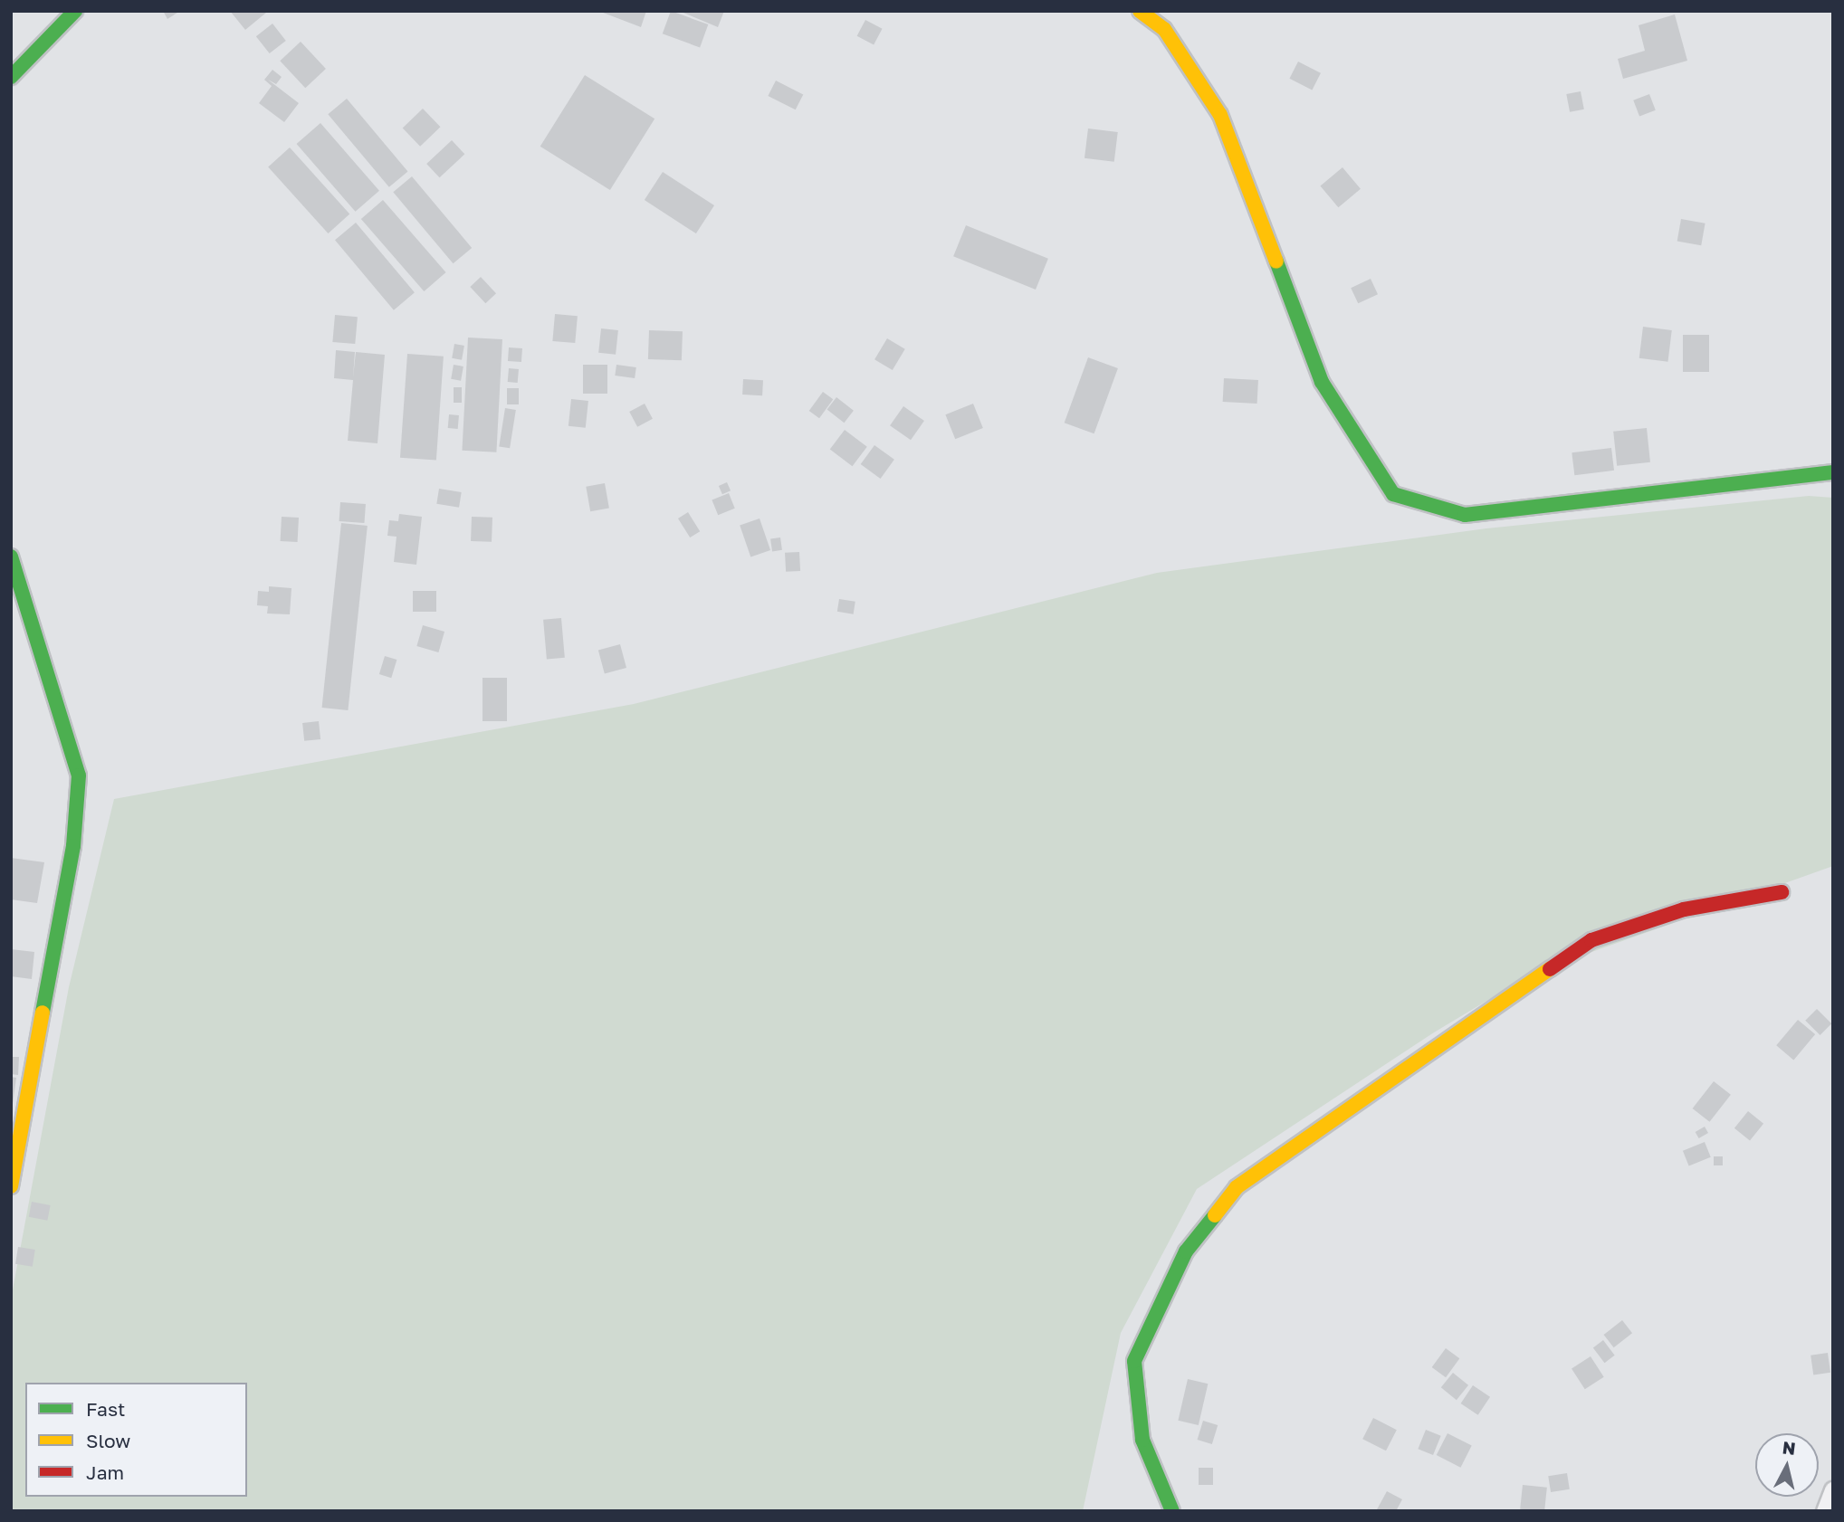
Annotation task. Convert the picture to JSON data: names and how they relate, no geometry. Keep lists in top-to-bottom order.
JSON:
{
  "legend": ["Fast", "Slow", "Jam"],
  "north": "top"
}
